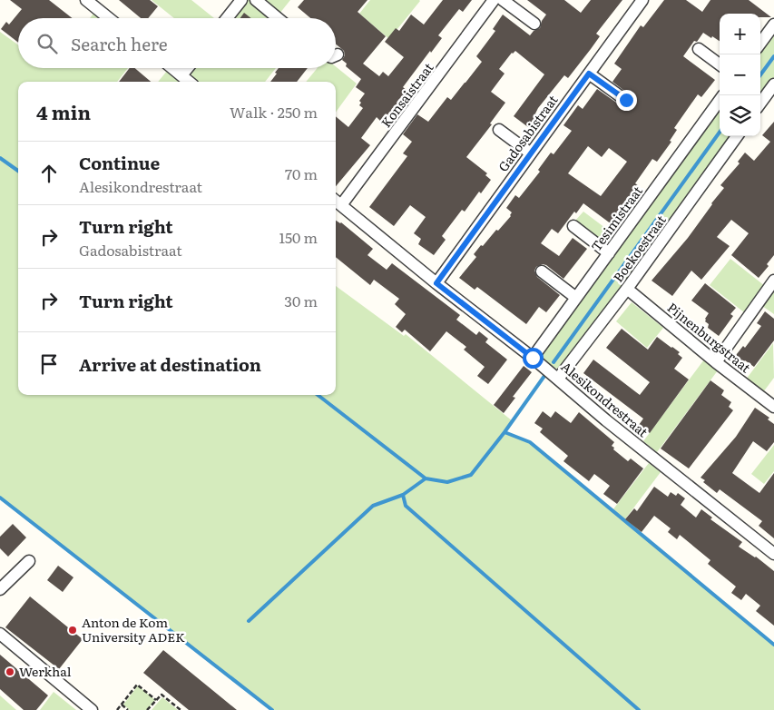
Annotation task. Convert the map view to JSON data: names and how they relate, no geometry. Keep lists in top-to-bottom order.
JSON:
{
  "streets": {
    "street": [
      "Konsaistraat",
      "Gadosabistraat",
      "Tesimistraat",
      "Boekoestraat",
      "Pijnenburgstraat",
      "Alesikondrestraat"
    ]
  },
  "crossings": [
    ["Konsaistraat", "Alesikondrestraat"],
    ["Gadosabistraat", "Alesikondrestraat"],
    ["Tesimistraat", "Alesikondrestraat"],
    ["Boekoestraat", "Pijnenburgstraat"],
    ["Boekoestraat", "Alesikondrestraat"]
  ],
  "places": ["Anton de Kom University ADEK", "Werkhal"],
  "page": {
    "map_buttons": ["+", "−"],
    "search": "Search here",
    "heading": ["4 min", "Walk · 250 m"],
    "list": [
      ["Continue", "Alesikondrestraat", "70 m"],
      ["Turn right", "Gadosabistraat", "150 m"],
      ["Turn right", "30 m"],
      "Arrive at destination"
    ]
  }
}
